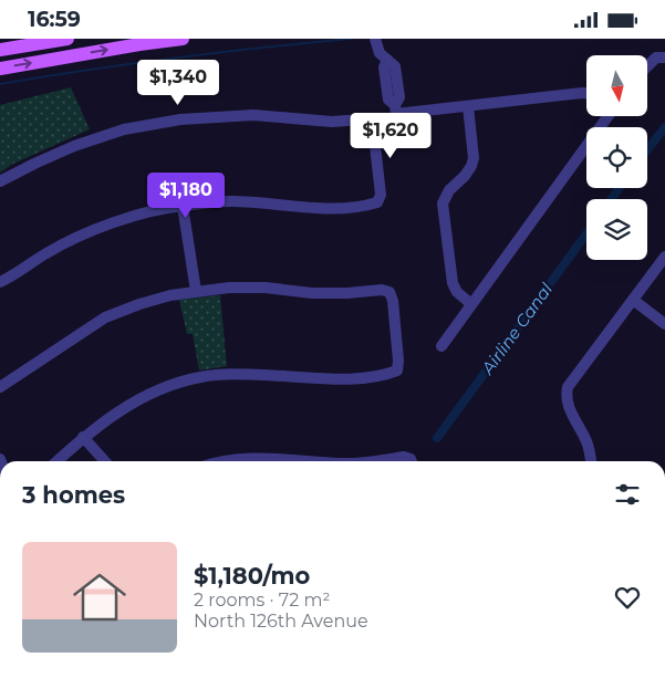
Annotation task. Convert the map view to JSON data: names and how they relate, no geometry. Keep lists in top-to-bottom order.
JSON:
{
  "water": ["Airline Canal"],
  "north": "bottom",
  "page": {
    "status": "16:59",
    "price": ["$1,340", "$1,620", "$1,180"],
    "heading": "3 homes",
    "list": [
      {
        "name": "$1,180/mo",
        "note": "2 rooms · 72 m² · North 126th Avenue"
      }
    ]
  }
}
